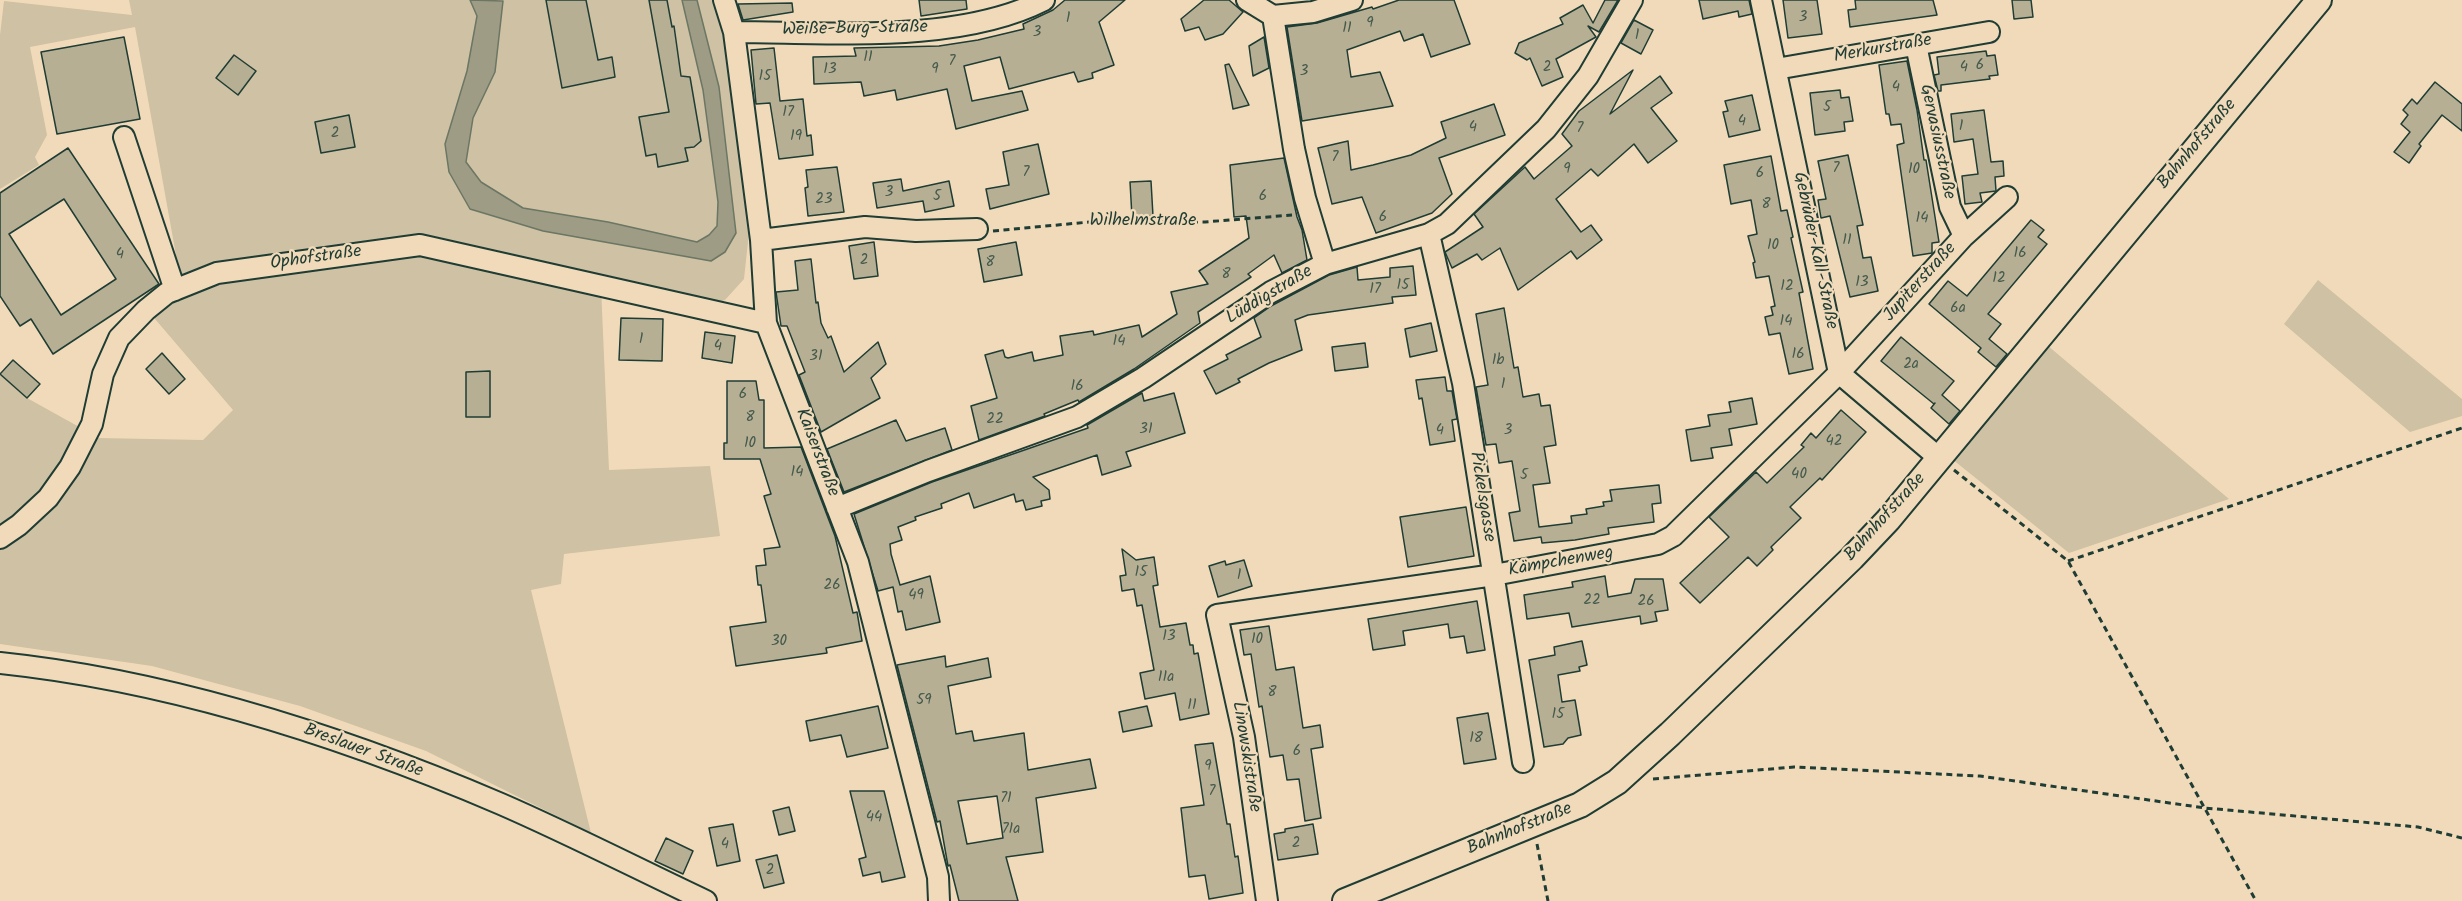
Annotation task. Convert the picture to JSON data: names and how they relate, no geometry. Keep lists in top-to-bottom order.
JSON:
{
  "streets": {
    "main road": ["Bahnhofstraße"],
    "street": [
      "Weiße-Burg-Straße",
      "Merkurstraße",
      "Gervasiusstraße",
      "Gebrüder-Kall-Straße",
      "Ophofstraße",
      "Jupiterstraße",
      "Lüddigstraße",
      "Kaiserstraße",
      "Pickelsgasse",
      "Kämpchenweg",
      "Breslauer Straße",
      "Linowskistraße"
    ],
    "path": ["Wilhelmstraße"]
  },
  "crossings": [
    ["Weiße-Burg-Straße", "Kaiserstraße"],
    ["Merkurstraße", "Gervasiusstraße"],
    ["Merkurstraße", "Gebrüder-Kall-Straße"],
    ["Gervasiusstraße", "Jupiterstraße"],
    ["Gebrüder-Kall-Straße", "Jupiterstraße"],
    ["Gebrüder-Kall-Straße", "Kämpchenweg"],
    ["Ophofstraße", "Kaiserstraße"],
    ["Jupiterstraße", "Kämpchenweg"],
    ["Lüddigstraße", "Kaiserstraße"],
    ["Lüddigstraße", "Pickelsgasse"],
    ["Pickelsgasse", "Kämpchenweg"],
    ["Kämpchenweg", "Linowskistraße"]
  ],
  "house_numbers": [
    "3",
    "1",
    "9",
    "11",
    "3",
    "1",
    "11",
    "7",
    "6",
    "2",
    "4",
    "13",
    "9",
    "3",
    "15",
    "4",
    "5",
    "17",
    "4",
    "1",
    "4",
    "7",
    "2",
    "19",
    "7",
    "7",
    "9",
    "10",
    "7",
    "6",
    "3",
    "5",
    "6",
    "23",
    "8",
    "6",
    "14",
    "11",
    "10",
    "16",
    "4",
    "2",
    "8",
    "8",
    "12",
    "13",
    "15",
    "12",
    "17",
    "6a",
    "14",
    "1",
    "14",
    "4",
    "16",
    "31",
    "1b",
    "2a",
    "1",
    "16",
    "6",
    "8",
    "22",
    "31",
    "4",
    "3",
    "42",
    "10",
    "14",
    "40",
    "5",
    "15",
    "1",
    "26",
    "49",
    "22",
    "26",
    "13",
    "10",
    "30",
    "11a",
    "8",
    "59",
    "11",
    "15",
    "18",
    "6",
    "9",
    "7",
    "71",
    "44",
    "71a",
    "2",
    "4",
    "2"
  ]
}
